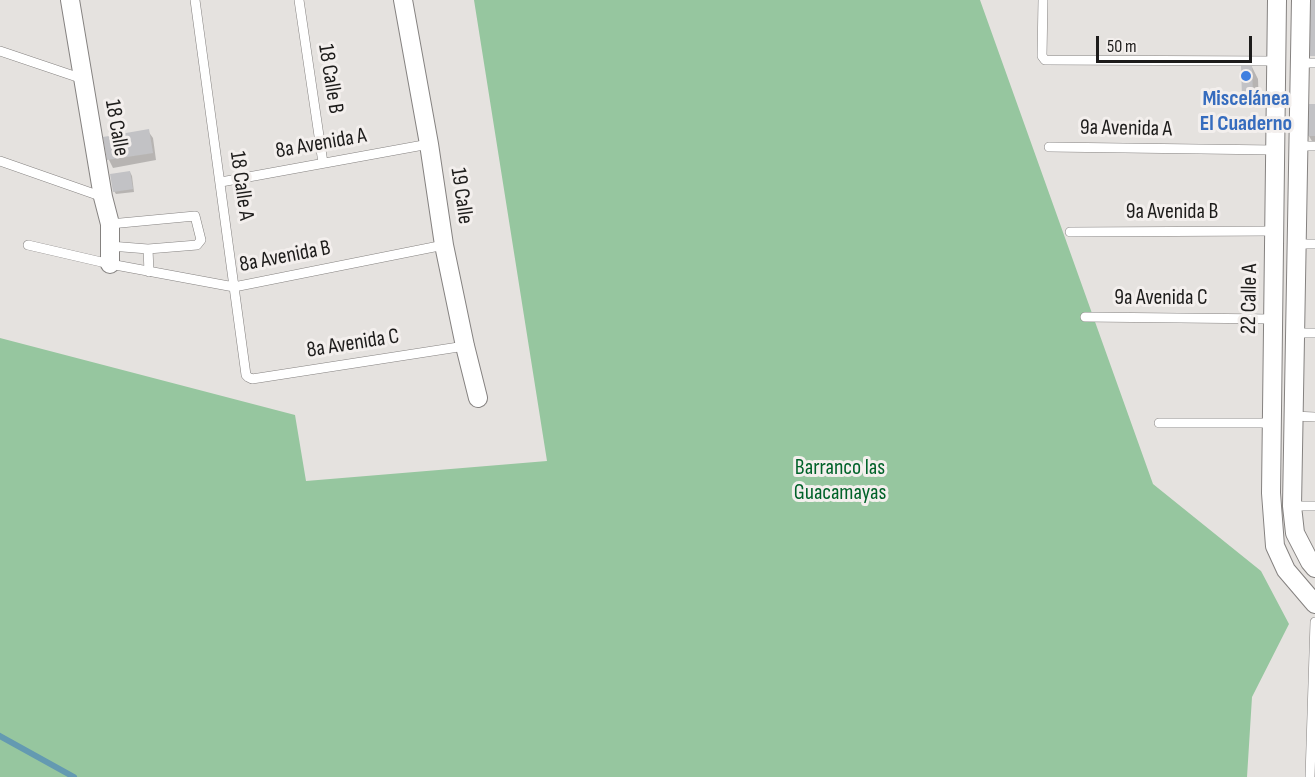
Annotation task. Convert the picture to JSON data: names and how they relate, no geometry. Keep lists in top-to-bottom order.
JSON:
{
  "streets": {
    "street": ["18 Calle", "19 Calle", "22 Calle A"],
    "lane": [
      "18 Calle B",
      "9a Avenida A",
      "8a Avenida A",
      "18 Calle A",
      "9a Avenida B",
      "8a Avenida B",
      "9a Avenida C",
      "8a Avenida C"
    ]
  },
  "crossings": [
    ["18 Calle B", "8a Avenida A"],
    ["18 Calle", "8a Avenida B"],
    ["9a Avenida A", "22 Calle A"],
    ["8a Avenida A", "18 Calle A"],
    ["8a Avenida A", "19 Calle"],
    ["18 Calle A", "8a Avenida B"],
    ["18 Calle A", "8a Avenida C"],
    ["19 Calle", "8a Avenida B"],
    ["19 Calle", "8a Avenida C"],
    ["9a Avenida B", "22 Calle A"],
    ["9a Avenida C", "22 Calle A"]
  ],
  "parks": ["Barranco las Guacamayas"],
  "places": ["Miscelánea El Cuaderno"],
  "scale_bar": "50 m"
}
